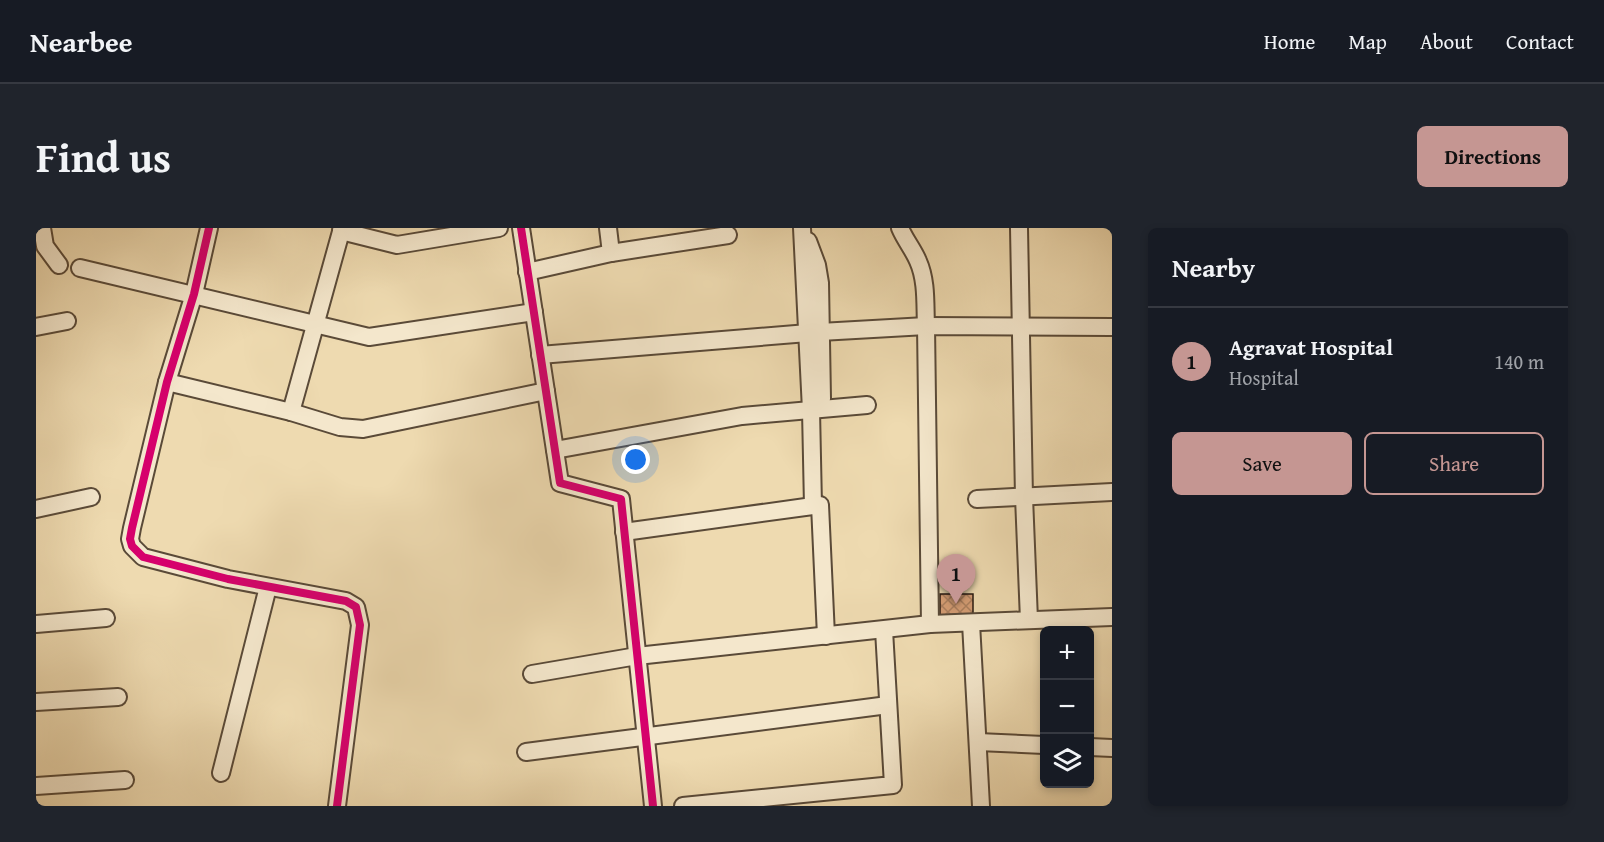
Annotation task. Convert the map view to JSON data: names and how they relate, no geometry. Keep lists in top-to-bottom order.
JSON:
{
  "page": {
    "header": "Nearbee",
    "nav": [
      "Home",
      "Map",
      "About",
      "Contact"
    ],
    "title": "Find us",
    "buttons": [
      "Directions",
      ["Save", "Share"]
    ],
    "heading": "Nearby",
    "list": [
      {
        "mark": "1",
        "name": "Agravat Hospital",
        "note": "Hospital",
        "value": "140 m"
      }
    ],
    "pins": "1",
    "map_buttons": ["+", "−"]
  }
}
